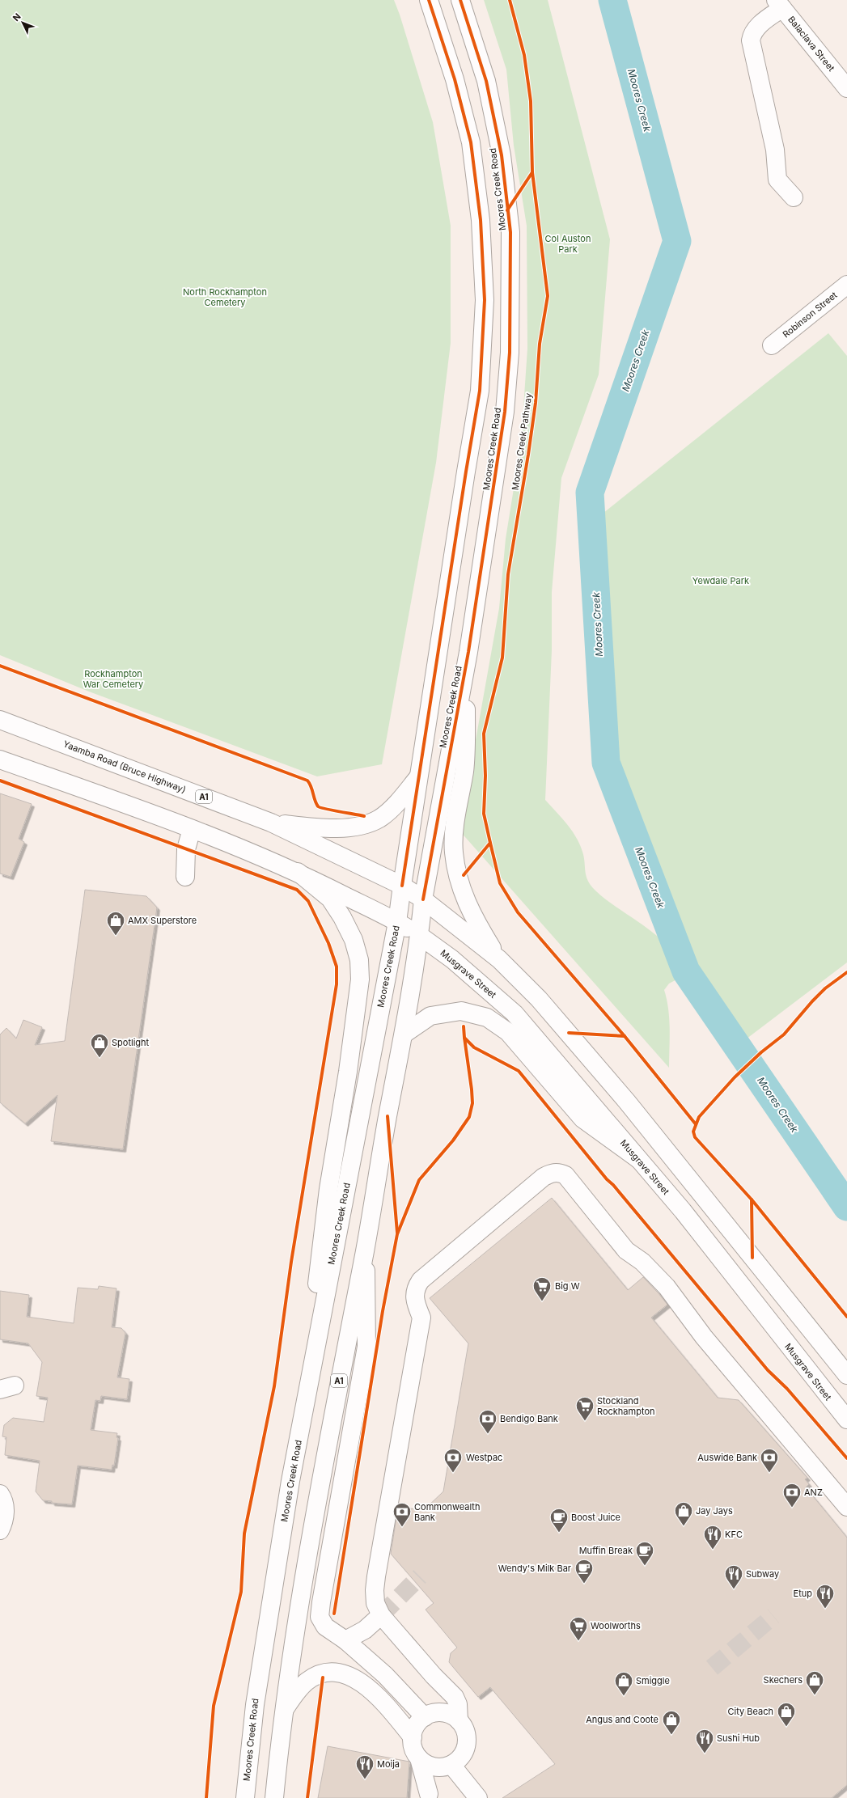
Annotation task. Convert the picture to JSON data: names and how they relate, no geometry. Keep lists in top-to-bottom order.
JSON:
{
  "streets": {
    "main road": [
      "Balaclava Street",
      "Moores Creek Road",
      "Robinson Street",
      "Yaamba Road (Bruce Highway)",
      "A1",
      "Musgrave Street"
    ],
    "cycle path": ["Moores Creek Pathway"]
  },
  "crossings": [
    ["Moores Creek Road", "Yaamba Road (Bruce Highway)"],
    ["Moores Creek Road", "Musgrave Street"]
  ],
  "water": ["Moores Creek"],
  "parks": [
    "Col Auston Park",
    "North Rockhampton Cemetery",
    "Yewdale Park",
    "Rockhampton War Cemetery"
  ],
  "places": {
    "shop": [
      "AMX Superstore",
      "Spotlight",
      "Jay Jays",
      "Skechers",
      "Smiggle",
      "City Beach",
      "Angus and Coote"
    ],
    "supermarket": ["Big W", "Stockland Rockhampton", "Woolworths"],
    "bank": [
      "Bendigo Bank",
      "Westpac",
      "Auswide Bank",
      "ANZ",
      "Commonwealth Bank"
    ],
    "cafe": ["Boost Juice", "Muffin Break", "Wendy's Milk Bar"],
    "restaurant": [
      "KFC",
      "Subway",
      "Etup",
      "Sushi Hub",
      "Moija"
    ]
  },
  "north": "top left"
}
